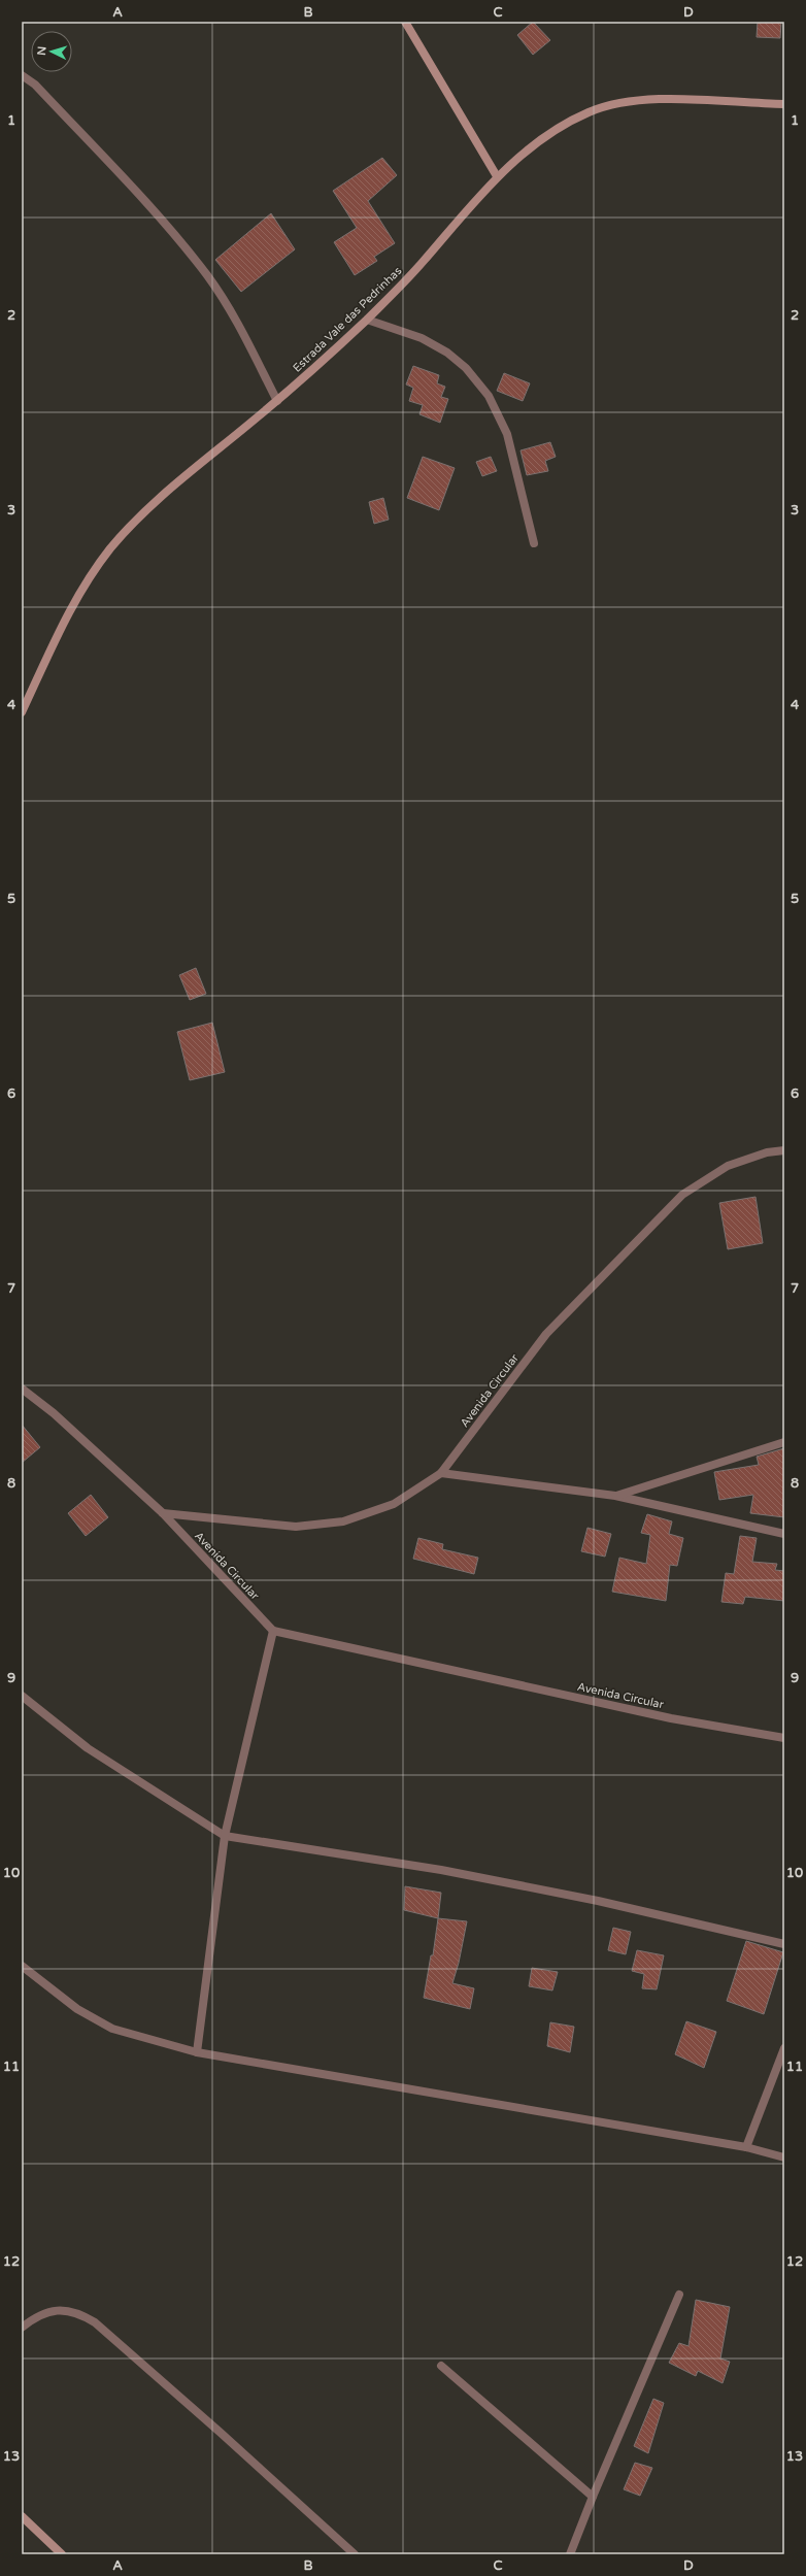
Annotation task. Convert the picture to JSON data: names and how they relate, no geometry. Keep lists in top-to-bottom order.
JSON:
{
  "streets": {
    "main road": ["Estrada Vale das Pedrinhas"],
    "street": ["Avenida Circular"]
  },
  "north": "left",
  "grid": {
    "columns": [
      "A",
      "B",
      "C",
      "D"
    ],
    "rows": [
      "1",
      "2",
      "3",
      "4",
      "5",
      "6",
      "7",
      "8",
      "9",
      "10",
      "11",
      "12",
      "13"
    ]
  }
}
